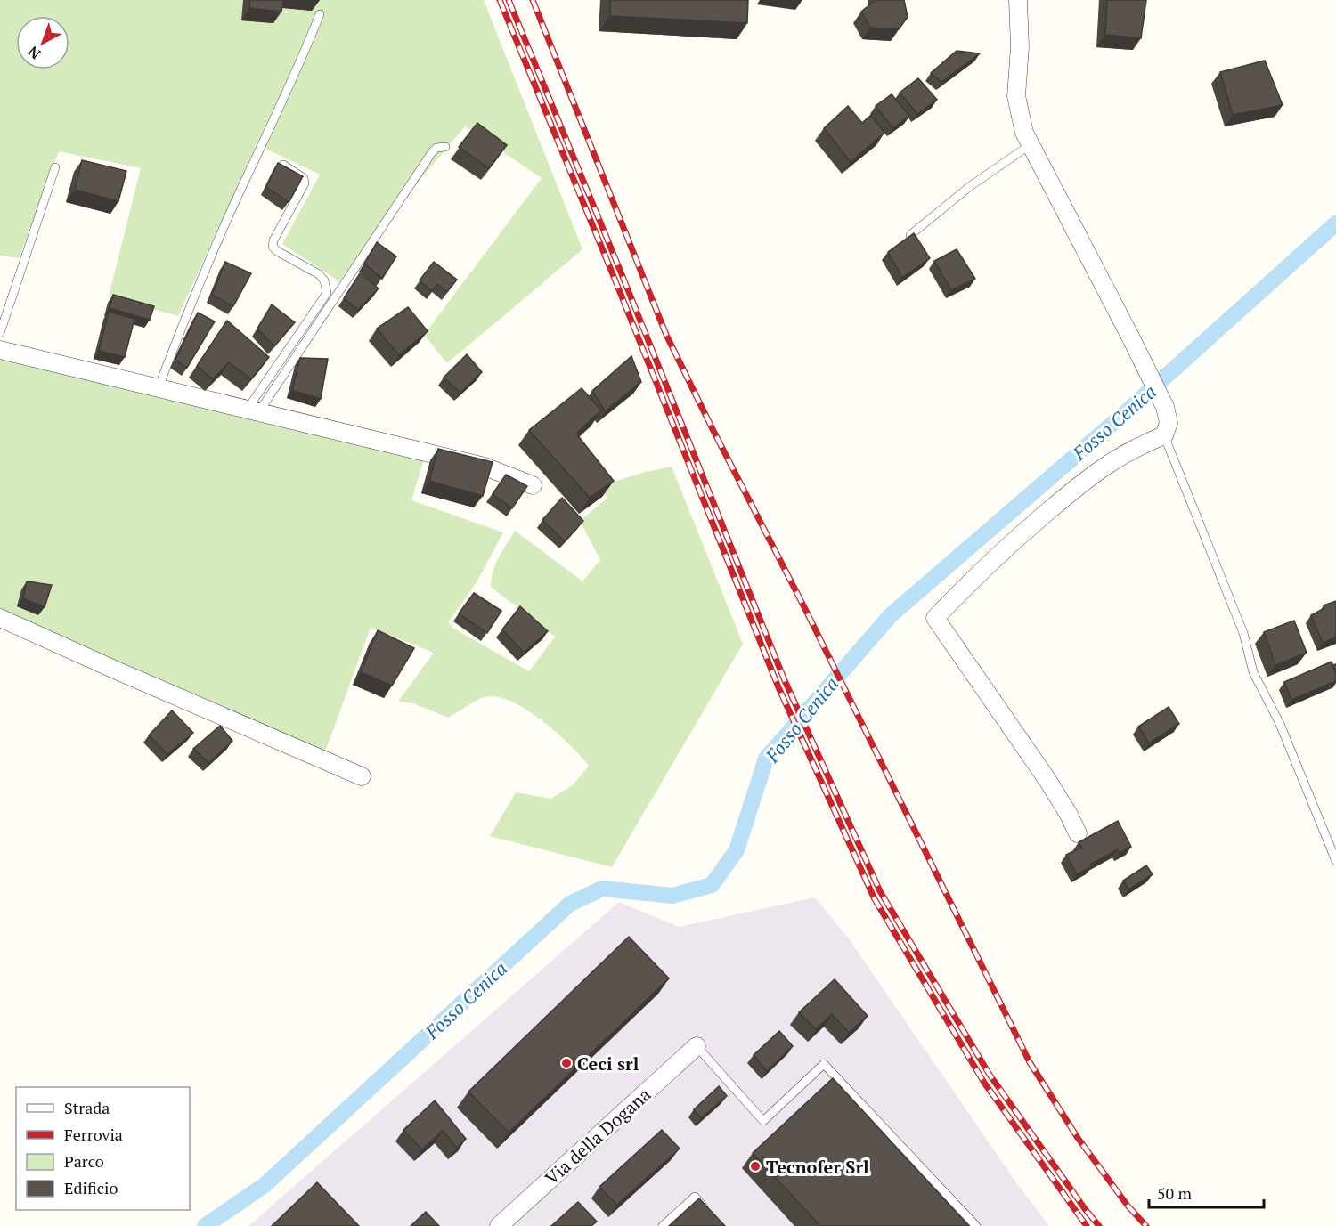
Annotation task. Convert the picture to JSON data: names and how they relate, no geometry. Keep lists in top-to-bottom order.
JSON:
{
  "streets": {
    "street": ["Via della Dogana"]
  },
  "water": ["Fosso Cenica"],
  "places": ["Ceci srl", "Tecnofer Srl"],
  "legend": [
    "Strada",
    "Ferrovia",
    "Parco",
    "Edificio"
  ],
  "scale_bar": "50 m",
  "north": "bottom left"
}
